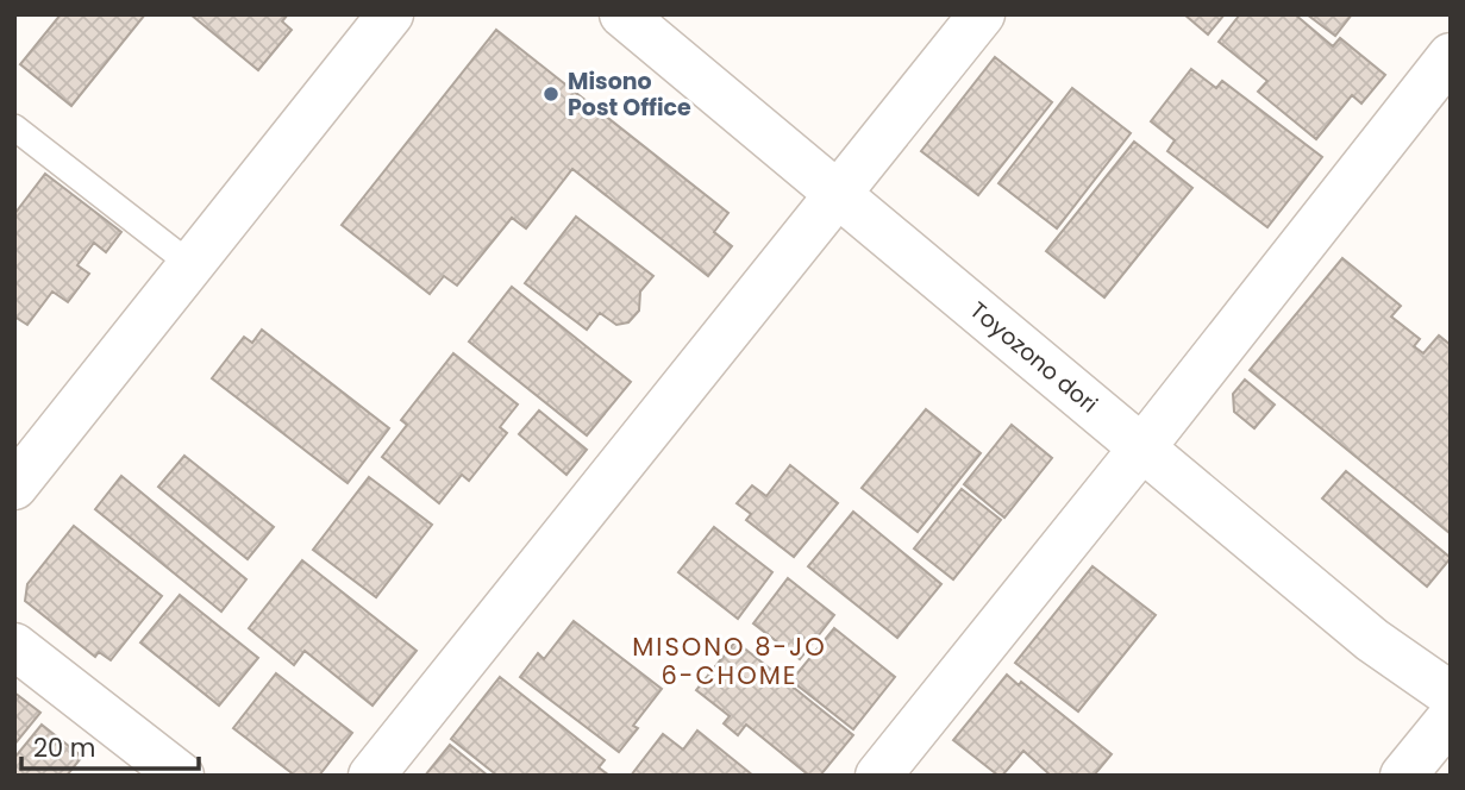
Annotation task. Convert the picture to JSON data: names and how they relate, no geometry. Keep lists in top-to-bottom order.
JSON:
{
  "streets": {
    "street": ["Toyozono dori"]
  },
  "districts": ["MISONO 8-JO 6-CHOME"],
  "places": ["Misono Post Office"],
  "scale_bar": "20 m"
}
